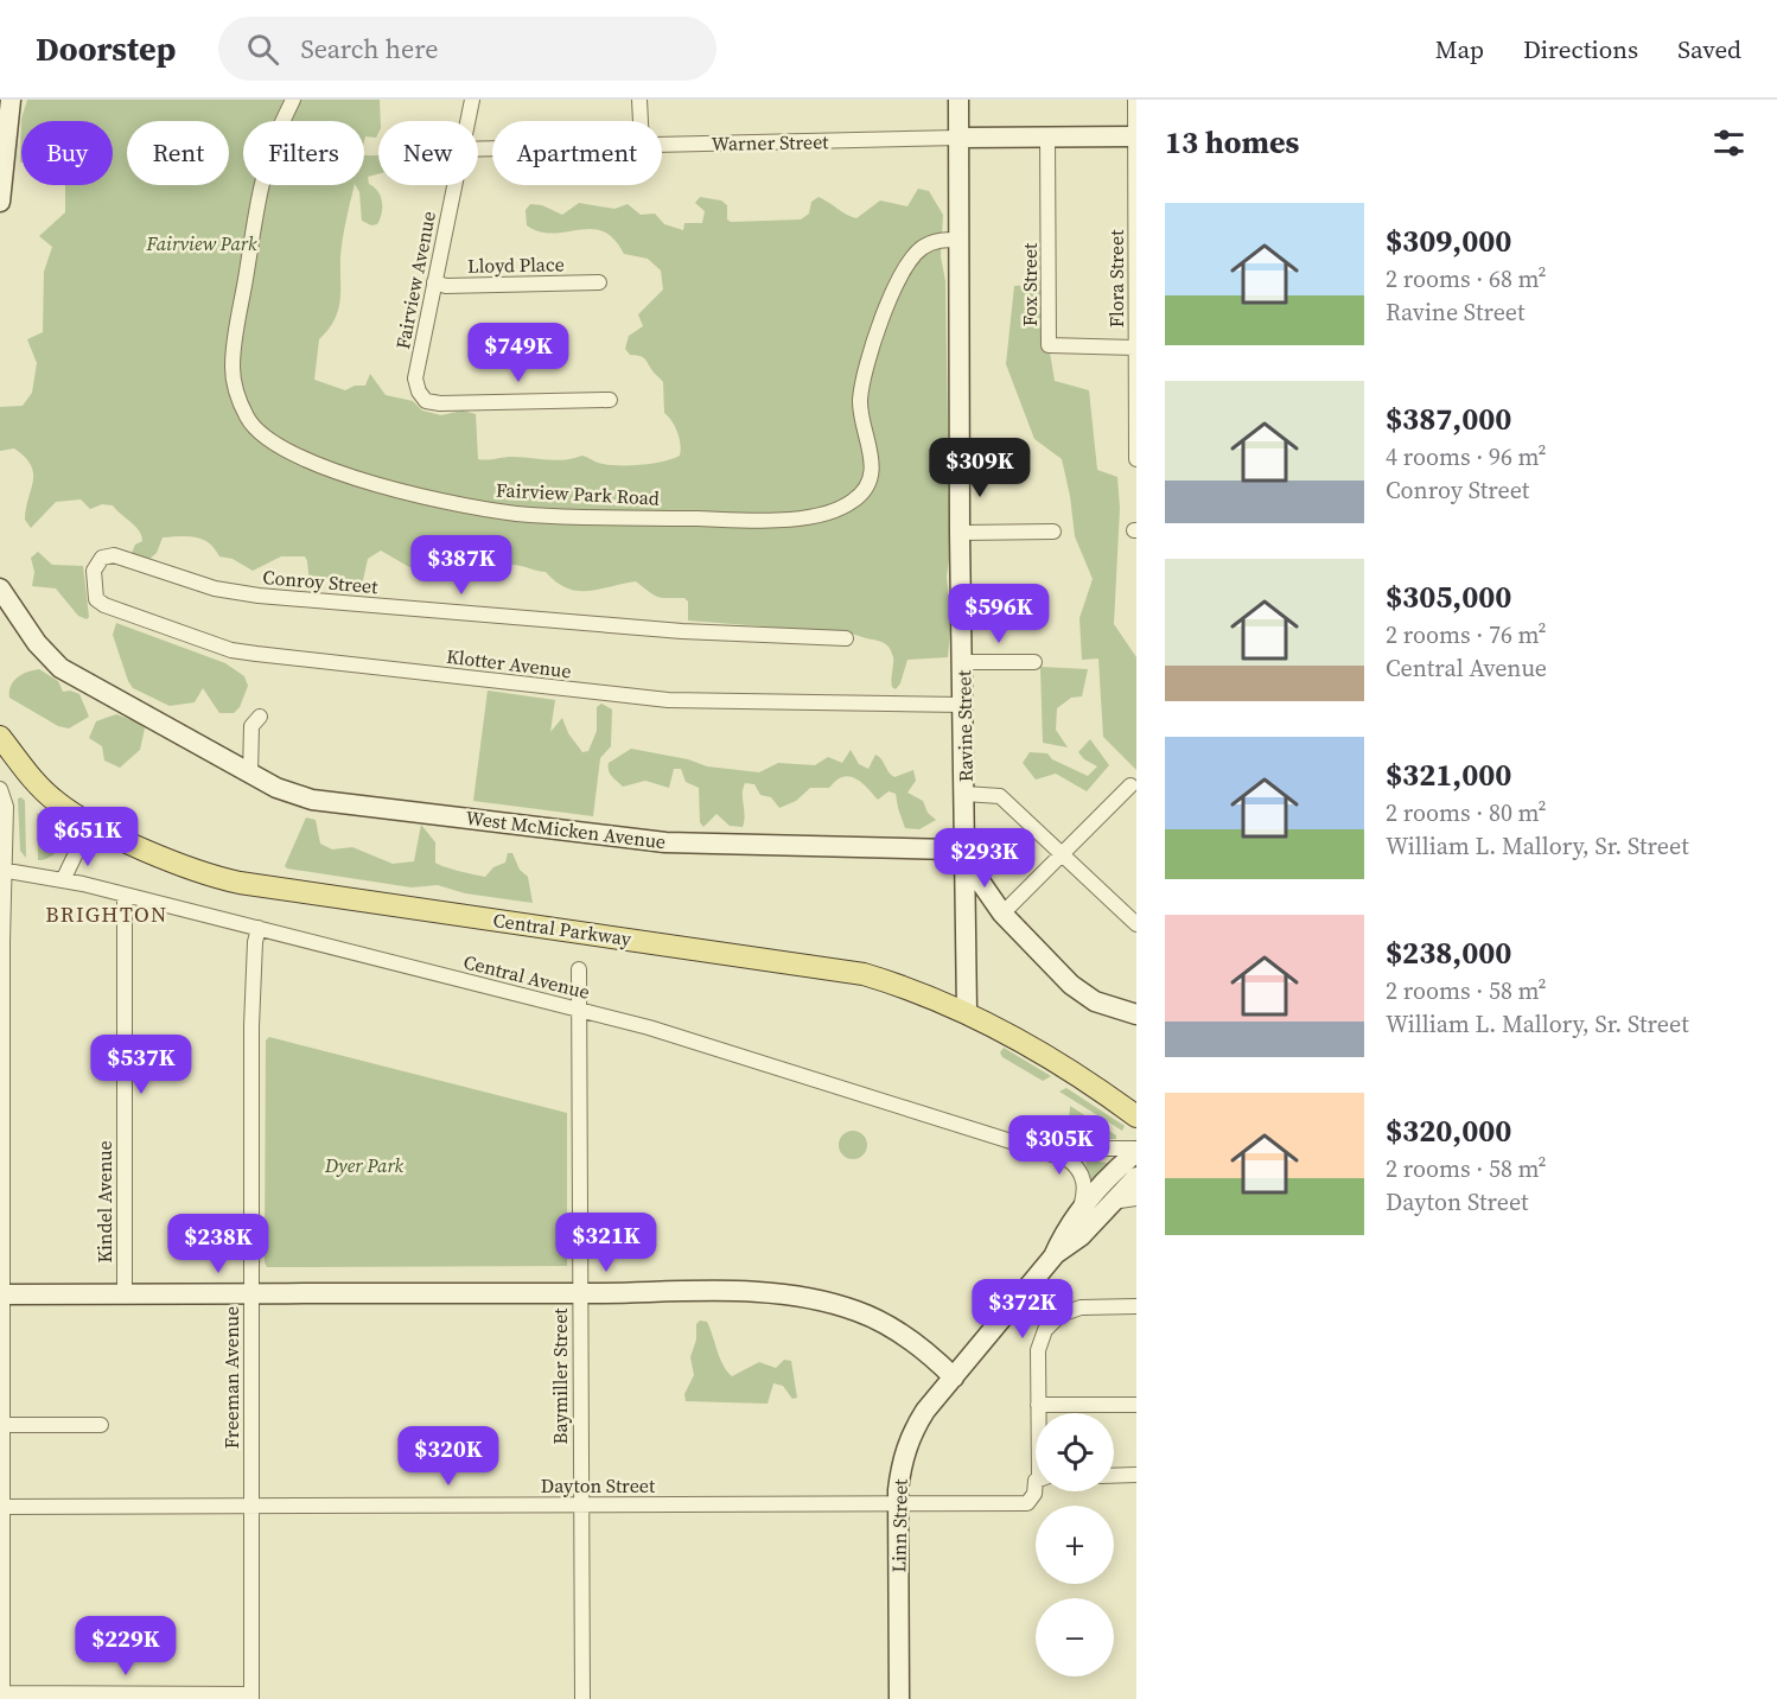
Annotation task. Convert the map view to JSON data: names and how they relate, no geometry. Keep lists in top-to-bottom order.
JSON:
{
  "streets": {
    "main road": ["Central Parkway"],
    "street": [
      "Warner Street",
      "Lloyd Place",
      "Flora Street",
      "Fairview Avenue",
      "Fox Street",
      "Fairview Park Road",
      "Conroy Street",
      "Klotter Avenue",
      "Ravine Street",
      "West McMicken Avenue",
      "Central Avenue",
      "Kindel Avenue",
      "Baymiller Street",
      "Freeman Avenue",
      "Dayton Street",
      "Linn Street"
    ]
  },
  "crossings": [
    ["Warner Street", "Flora Street"],
    ["Warner Street", "Fox Street"],
    ["Warner Street", "Ravine Street"],
    ["Lloyd Place", "Fairview Avenue"],
    ["Flora Street", "Fox Street"],
    ["Fairview Park Road", "Ravine Street"],
    ["Conroy Street", "Klotter Avenue"],
    ["Klotter Avenue", "Ravine Street"],
    ["Ravine Street", "West McMicken Avenue"],
    ["Ravine Street", "Central Parkway"],
    ["Central Avenue", "Kindel Avenue"],
    ["Central Avenue", "Baymiller Street"],
    ["Central Avenue", "Freeman Avenue"],
    ["Baymiller Street", "Dayton Street"],
    ["Freeman Avenue", "Dayton Street"],
    ["Dayton Street", "Linn Street"]
  ],
  "districts": ["BRIGHTON"],
  "parks": ["Fairview Park", "Dyer Park"],
  "page": {
    "header": "Doorstep",
    "search": "Search here",
    "nav": ["Map", "Directions", "Saved"],
    "heading": "13 homes",
    "chip": [
      "Buy",
      "Rent",
      "Filters",
      "New",
      "Apartment"
    ],
    "list": [
      {
        "name": "$309,000",
        "note": "2 rooms · 68 m² · Ravine Street"
      },
      {
        "name": "$387,000",
        "note": "4 rooms · 96 m² · Conroy Street"
      },
      {
        "name": "$305,000",
        "note": "2 rooms · 76 m² · Central Avenue"
      },
      {
        "name": "$321,000",
        "note": "2 rooms · 80 m² · William L. Mallory, Sr. Street"
      },
      {
        "name": "$238,000",
        "note": "2 rooms · 58 m² · William L. Mallory, Sr. Street"
      },
      {
        "name": "$320,000",
        "note": "2 rooms · 58 m² · Dayton Street"
      }
    ],
    "price": [
      "$749K",
      "$309K",
      "$387K",
      "$596K",
      "$651K",
      "$293K",
      "$537K",
      "$305K",
      "$321K",
      "$238K",
      "$372K",
      "$320K",
      "$229K"
    ],
    "map_buttons": ["+", "−"]
  }
}
